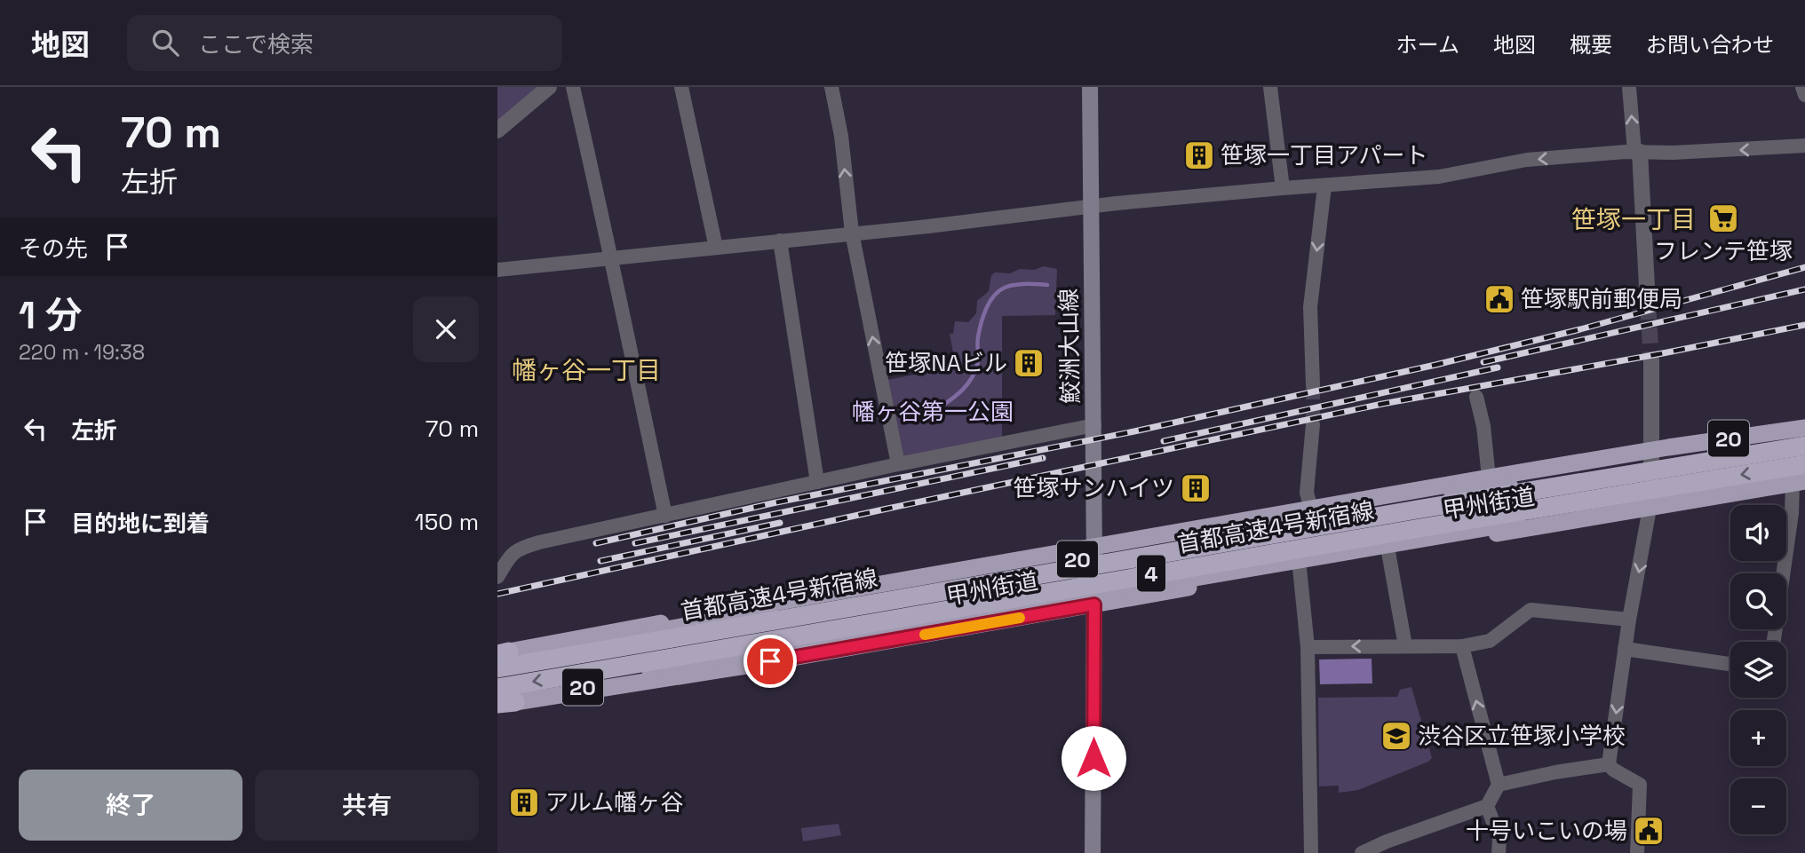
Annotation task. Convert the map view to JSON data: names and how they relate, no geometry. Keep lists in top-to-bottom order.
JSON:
{
  "streets": {
    "highway": [
      "20",
      "甲州街道",
      "首都高速4号新宿線",
      "4"
    ],
    "main road": ["鮫洲大山線"]
  },
  "crossings": [
    ["鮫洲大山線", "20"],
    ["20", "甲州街道"]
  ],
  "districts": ["笹塚一丁目", "幡ヶ谷一丁目"],
  "parks": ["幡ヶ谷第一公園"],
  "places": {
    "building": [
      "笹塚一丁目アパート",
      "笹塚NAビル",
      "笹塚サンハイツ",
      "アルム幡ヶ谷"
    ],
    "supermarket": ["フレンテ笹塚"],
    "public building": ["笹塚駅前郵便局", "十号いこいの場"],
    "school or university": ["渋谷区立笹塚小学校"]
  },
  "page": {
    "header": "地図",
    "search": "ここで検索",
    "nav": [
      "ホーム",
      "地図",
      "概要",
      "お問い合わせ"
    ],
    "turn": ["70 m", "左折"],
    "then": "その先",
    "heading": ["1 分", "220 m · 19:38"],
    "list": [
      {
        "name": "左折",
        "value": "70 m"
      },
      {
        "name": "目的地に到着",
        "value": "150 m"
      }
    ],
    "map_buttons": ["+", "−"],
    "buttons": ["終了", "共有"]
  }
}
